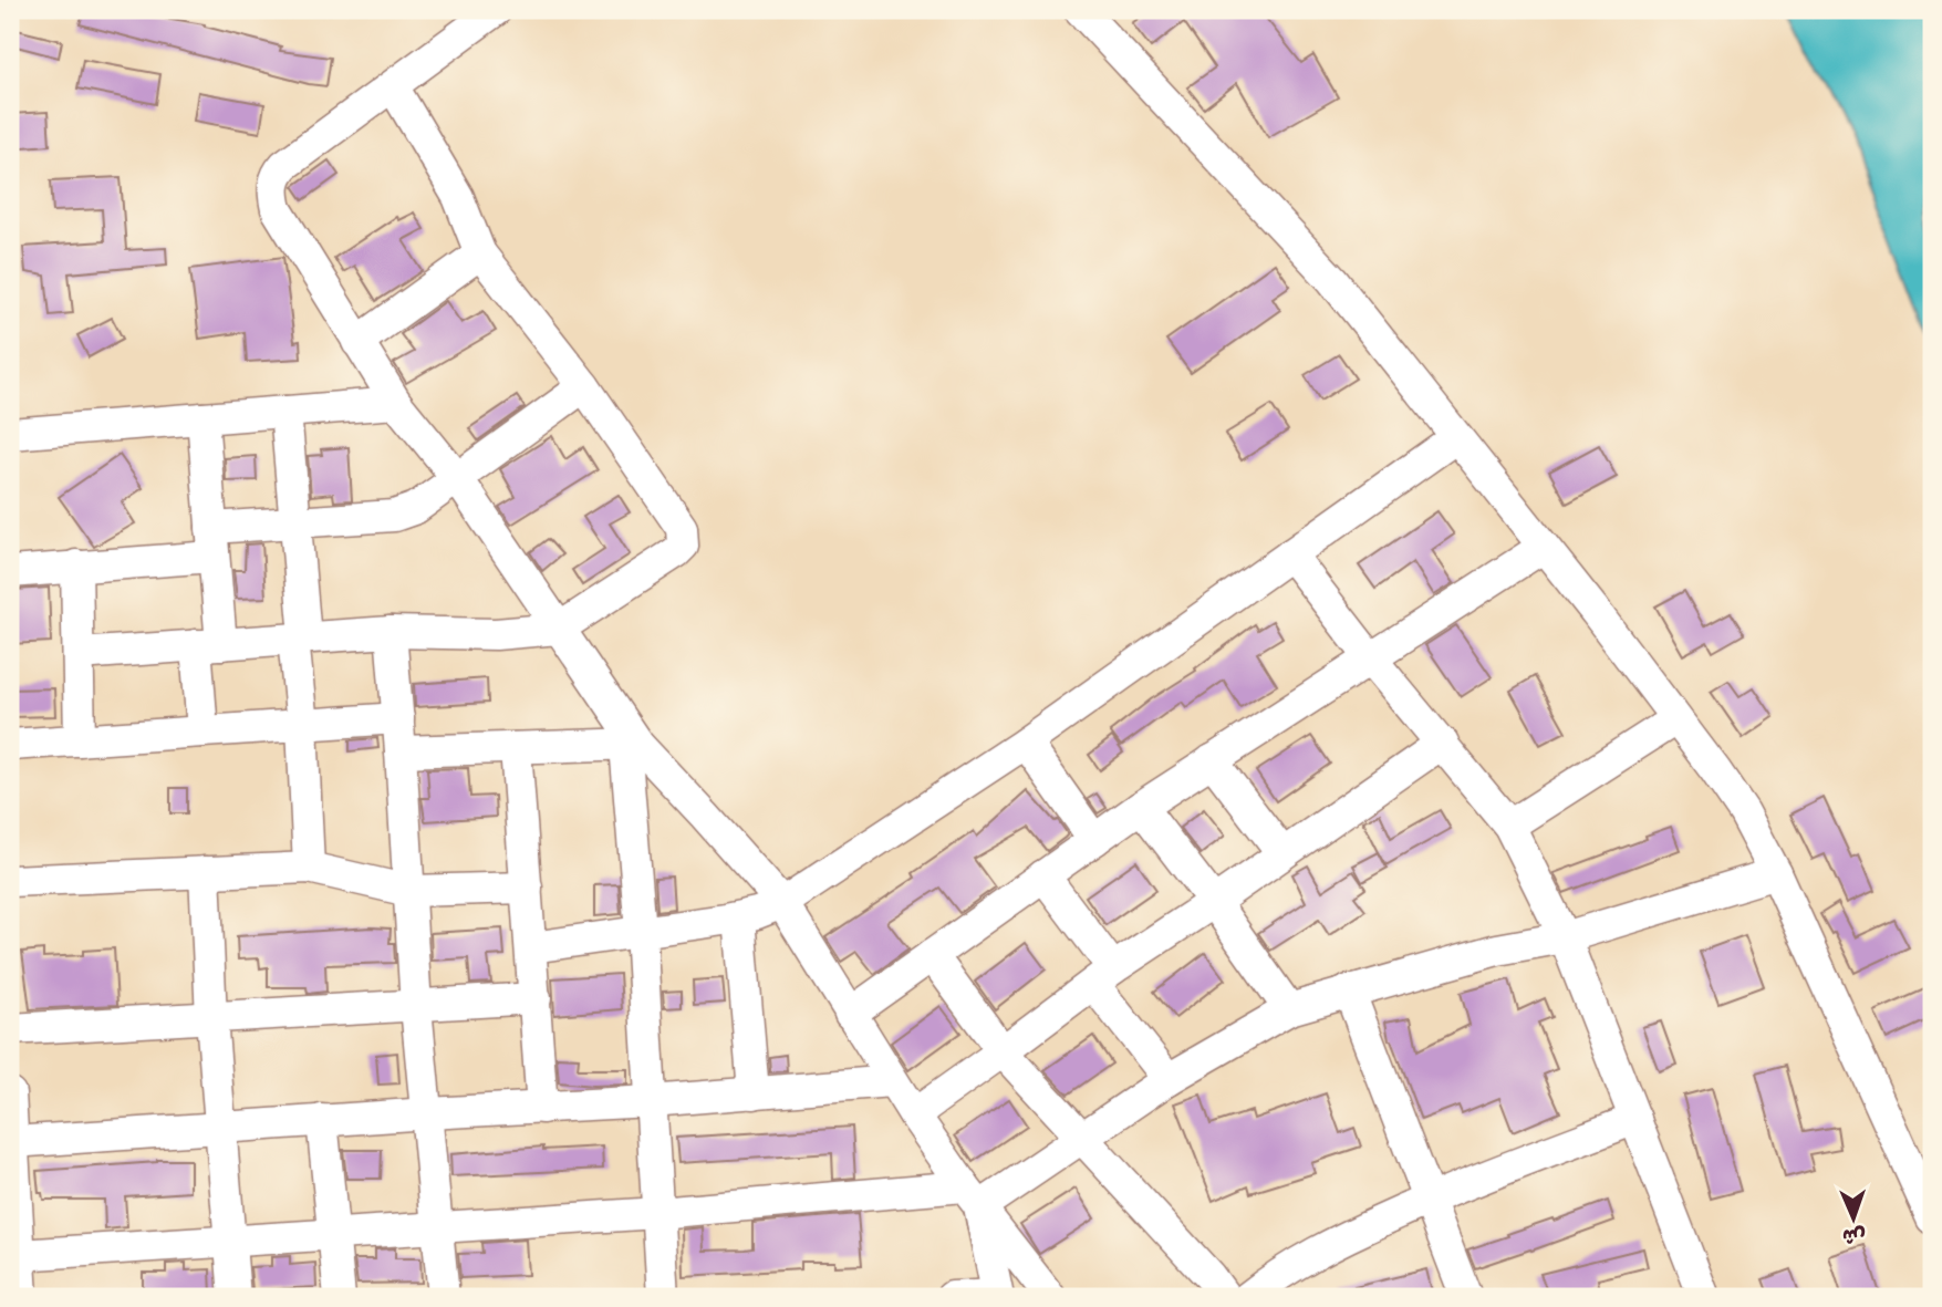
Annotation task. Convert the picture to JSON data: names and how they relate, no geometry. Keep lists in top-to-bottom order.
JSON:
{
  "north": "bottom"
}
